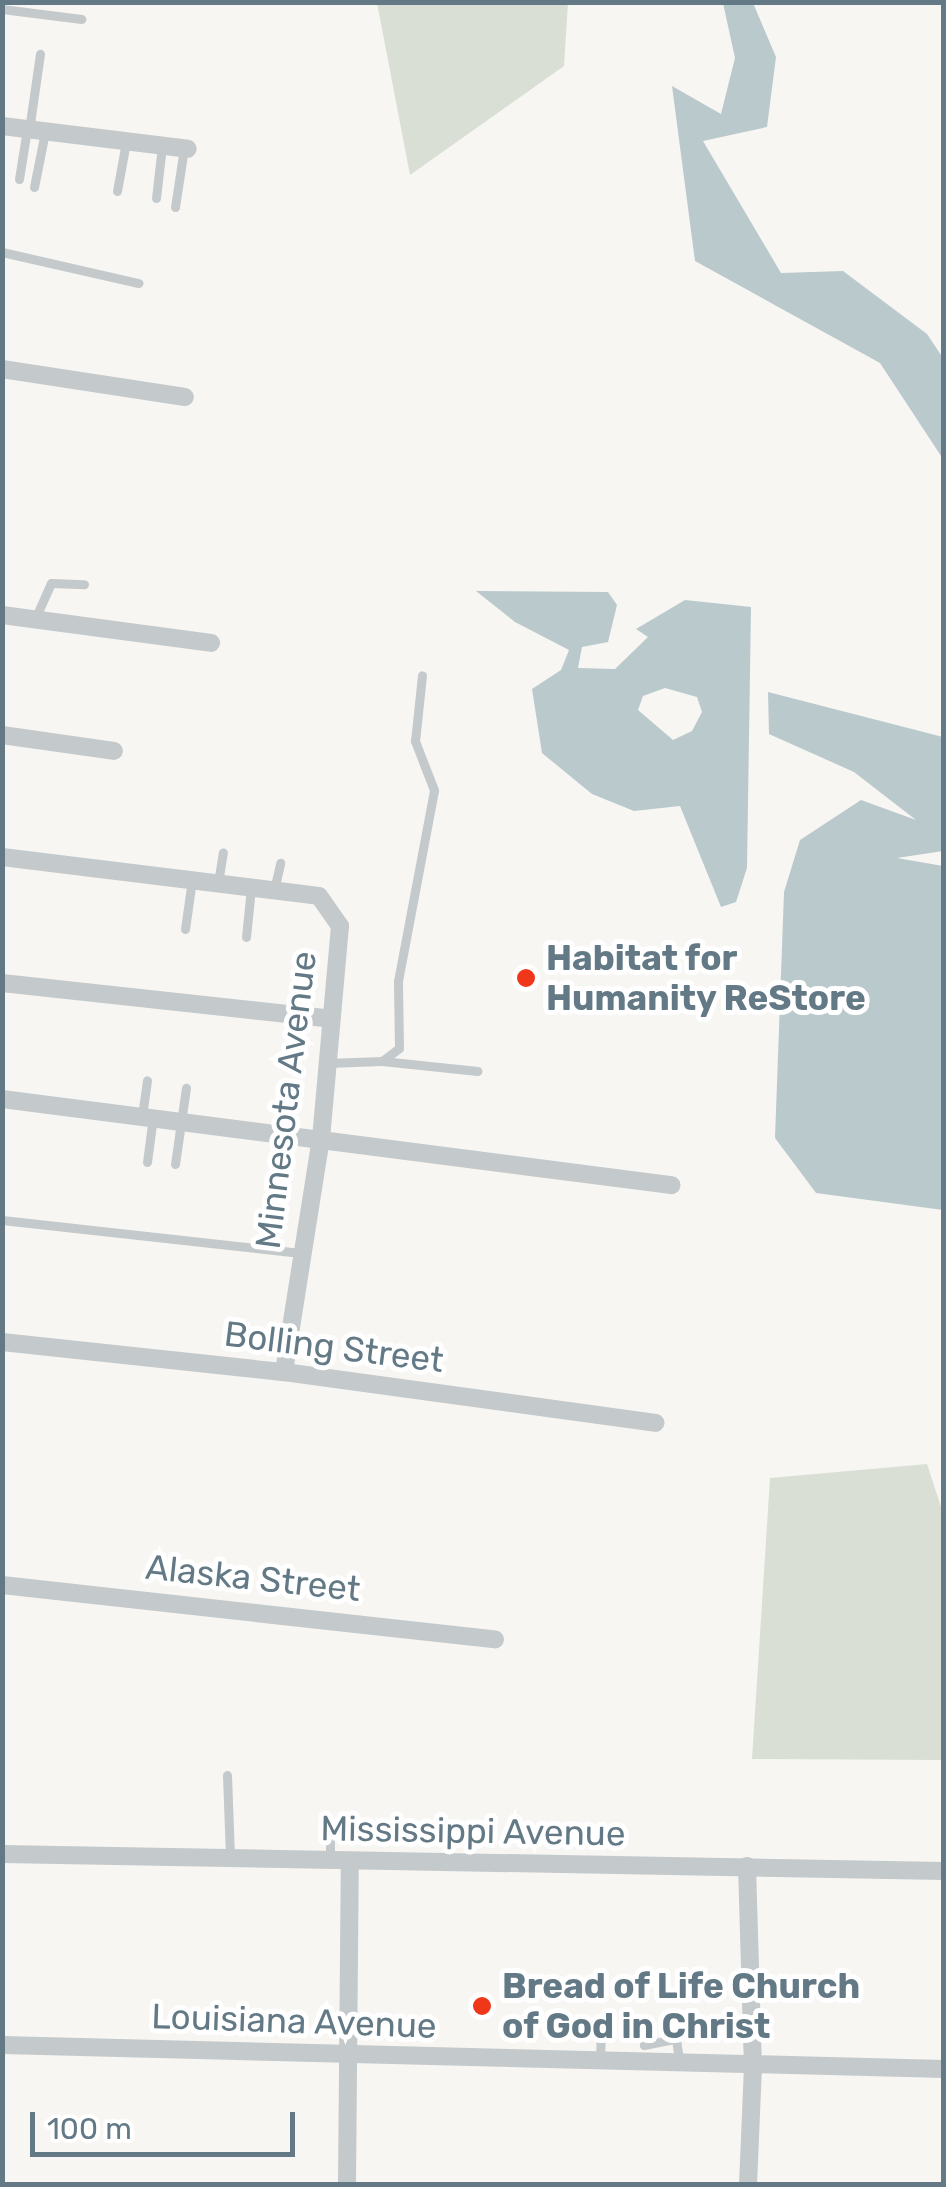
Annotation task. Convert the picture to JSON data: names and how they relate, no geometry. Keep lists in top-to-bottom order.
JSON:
{
  "streets": {
    "street": [
      "Minnesota Avenue",
      "Bolling Street",
      "Alaska Street",
      "Mississippi Avenue",
      "Louisiana Avenue"
    ]
  },
  "crossings": [
    ["Minnesota Avenue", "Bolling Street"]
  ],
  "places": ["Habitat for Humanity ReStore", "Bread of Life Church of God in Christ"],
  "scale_bar": "100 m"
}
